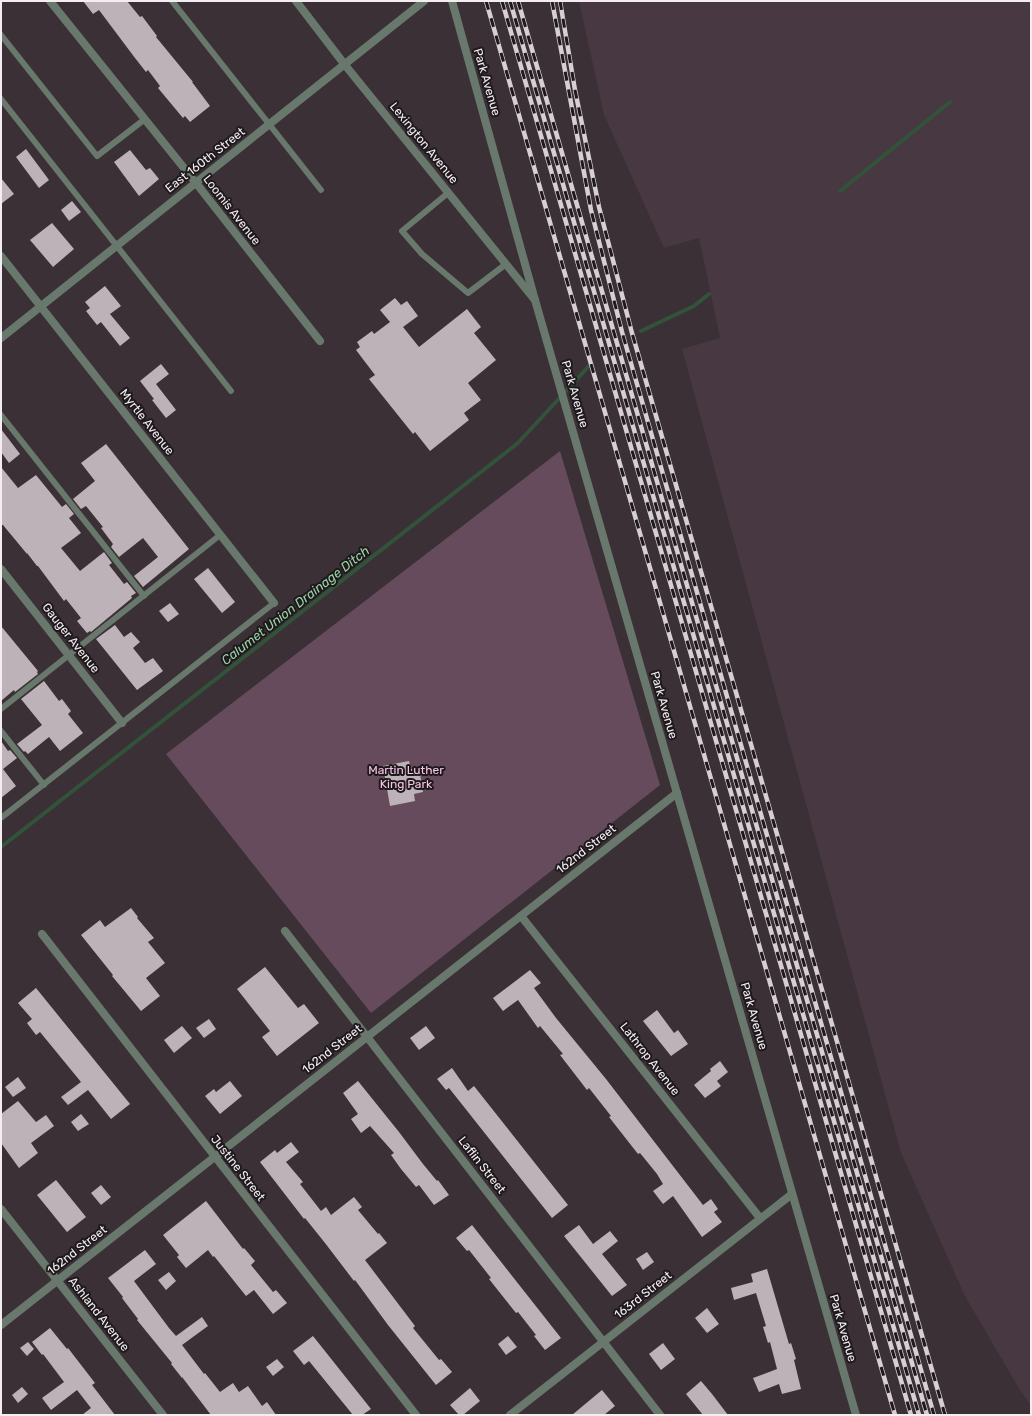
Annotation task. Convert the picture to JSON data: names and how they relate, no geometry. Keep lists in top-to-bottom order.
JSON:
{
  "streets": {
    "street": [
      "Park Avenue",
      "Lexington Avenue",
      "East 160th Street",
      "Loomis Avenue",
      "Myrtle Avenue",
      "Gauger Avenue",
      "162nd Street",
      "Lathrop Avenue",
      "Laflin Street",
      "Justine Street",
      "163rd Street",
      "Ashland Avenue"
    ]
  },
  "crossings": [
    ["Park Avenue", "Lexington Avenue"],
    ["Park Avenue", "162nd Street"],
    ["Park Avenue", "163rd Street"],
    ["Lexington Avenue", "East 160th Street"],
    ["East 160th Street", "Loomis Avenue"],
    ["East 160th Street", "Myrtle Avenue"],
    ["162nd Street", "Lathrop Avenue"],
    ["162nd Street", "Laflin Street"],
    ["162nd Street", "Justine Street"],
    ["162nd Street", "Ashland Avenue"],
    ["Lathrop Avenue", "163rd Street"],
    ["Laflin Street", "163rd Street"]
  ],
  "water": ["Calumet Union Drainage Ditch"],
  "parks": ["Martin Luther King Park"]
}
